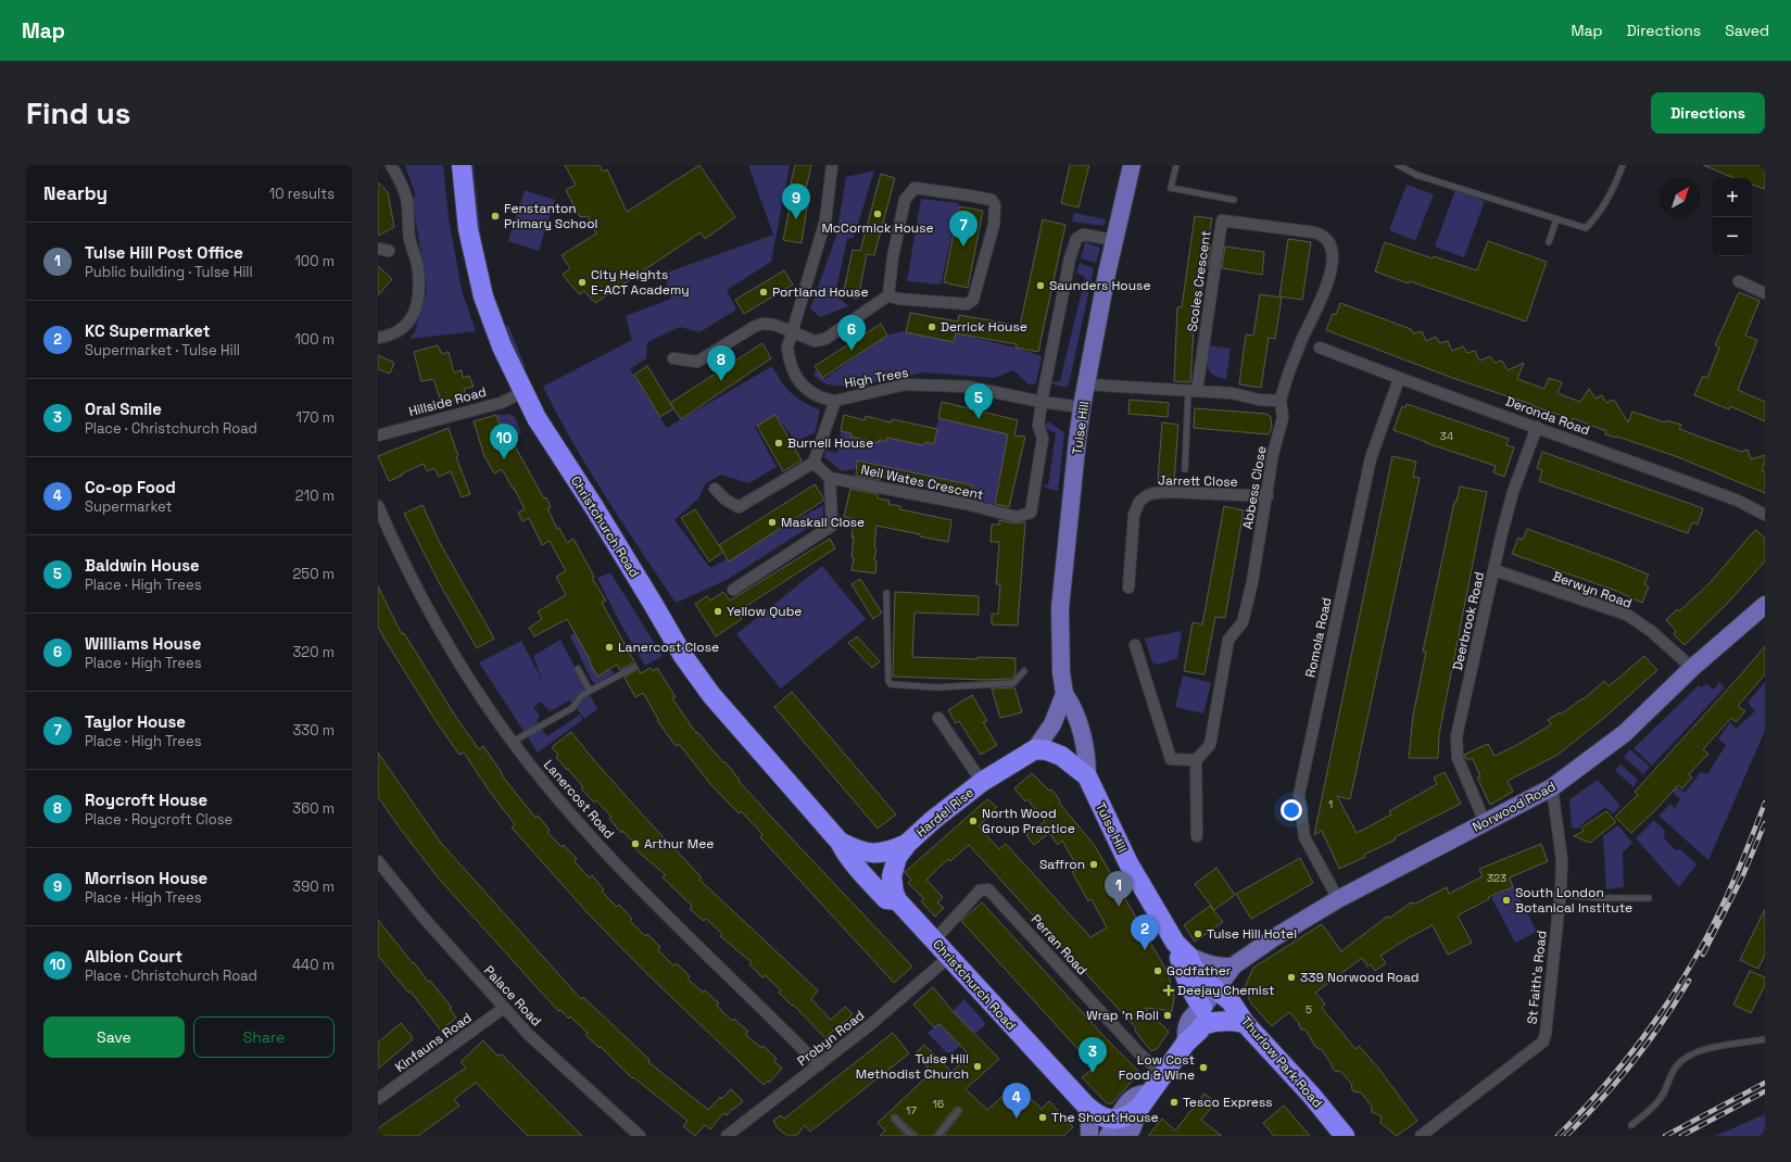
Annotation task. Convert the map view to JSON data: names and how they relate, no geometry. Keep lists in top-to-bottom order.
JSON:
{
  "streets": {
    "highway": [
      "Tulse Hill",
      "Christchurch Road",
      "Norwood Road",
      "Hardel Rise",
      "Thurlow Park Road"
    ],
    "street": [
      "Scoles Crescent",
      "High Trees",
      "Hillside Road",
      "Deronda Road",
      "Jarrett Close",
      "Neil Wates Crescent",
      "Abbess Close",
      "Berwyn Road",
      "Deerbrook Road",
      "Romola Road",
      "Lanercost Road",
      "Perran Road",
      "St Faith's Road",
      "Palace Road",
      "Probyn Road",
      "Kinfauns Road"
    ]
  },
  "crossings": [
    ["Scoles Crescent", "Abbess Close"],
    ["High Trees", "Tulse Hill"],
    ["High Trees", "Neil Wates Crescent"],
    ["Hillside Road", "Christchurch Road"],
    ["Deronda Road", "Deerbrook Road"],
    ["Deronda Road", "Romola Road"],
    ["Tulse Hill", "Norwood Road"],
    ["Tulse Hill", "Hardel Rise"],
    ["Tulse Hill", "Thurlow Park Road"],
    ["Jarrett Close", "Abbess Close"],
    ["Christchurch Road", "Norwood Road"],
    ["Christchurch Road", "Hardel Rise"],
    ["Christchurch Road", "Perran Road"],
    ["Christchurch Road", "Probyn Road"],
    ["Berwyn Road", "Deerbrook Road"],
    ["Berwyn Road", "Norwood Road"],
    ["Deerbrook Road", "Norwood Road"],
    ["Romola Road", "Norwood Road"],
    ["Lanercost Road", "Probyn Road"],
    ["Norwood Road", "Perran Road"],
    ["Norwood Road", "St Faith's Road"],
    ["Norwood Road", "Thurlow Park Road"],
    ["Palace Road", "Kinfauns Road"]
  ],
  "places": {
    "other": [
      "McCormick House",
      "Fenstanton Primary School",
      "City Heights E-ACT Academy",
      "Saunders House",
      "Portland House",
      "Derrick House",
      "Burnell House",
      "Maskall Close",
      "Yellow Qube",
      "Lanercost Close",
      "North Wood Group Practice",
      "Arthur Mee",
      "Saffron",
      "South London Botanical Institute",
      "Tulse Hill Hotel",
      "Godfather",
      "339 Norwood Road",
      "Wrap 'n Roll",
      "Tulse Hill Methodist Church",
      "Low Cost Food & Wine",
      "Tesco Express",
      "The Shout House"
    ],
    "health": ["Deejay Chemist"]
  },
  "house_numbers": [
    "34",
    "1",
    "323",
    "5",
    "16",
    "17"
  ],
  "north": "top right",
  "page": {
    "header": "Map",
    "nav": ["Map", "Directions", "Saved"],
    "buttons": [
      "Directions",
      ["Save", "Share"]
    ],
    "title": "Find us",
    "heading": ["Nearby", "10 results"],
    "map_buttons": ["+", "−"],
    "pins": [
      "9",
      "7",
      "6",
      "8",
      "5",
      "10",
      "1",
      "2",
      "3",
      "4"
    ],
    "list": [
      {
        "mark": "1",
        "name": "Tulse Hill Post Office",
        "note": "Public building · Tulse Hill",
        "value": "100 m"
      },
      {
        "mark": "2",
        "name": "KC Supermarket",
        "note": "Supermarket · Tulse Hill",
        "value": "100 m"
      },
      {
        "mark": "3",
        "name": "Oral Smile",
        "note": "Place · Christchurch Road",
        "value": "170 m"
      },
      {
        "mark": "4",
        "name": "Co-op Food",
        "note": "Supermarket",
        "value": "210 m"
      },
      {
        "mark": "5",
        "name": "Baldwin House",
        "note": "Place · High Trees",
        "value": "250 m"
      },
      {
        "mark": "6",
        "name": "Williams House",
        "note": "Place · High Trees",
        "value": "320 m"
      },
      {
        "mark": "7",
        "name": "Taylor House",
        "note": "Place · High Trees",
        "value": "330 m"
      },
      {
        "mark": "8",
        "name": "Roycroft House",
        "note": "Place · Roycroft Close",
        "value": "360 m"
      },
      {
        "mark": "9",
        "name": "Morrison House",
        "note": "Place · High Trees",
        "value": "390 m"
      },
      {
        "mark": "10",
        "name": "Albion Court",
        "note": "Place · Christchurch Road",
        "value": "440 m"
      }
    ]
  }
}
